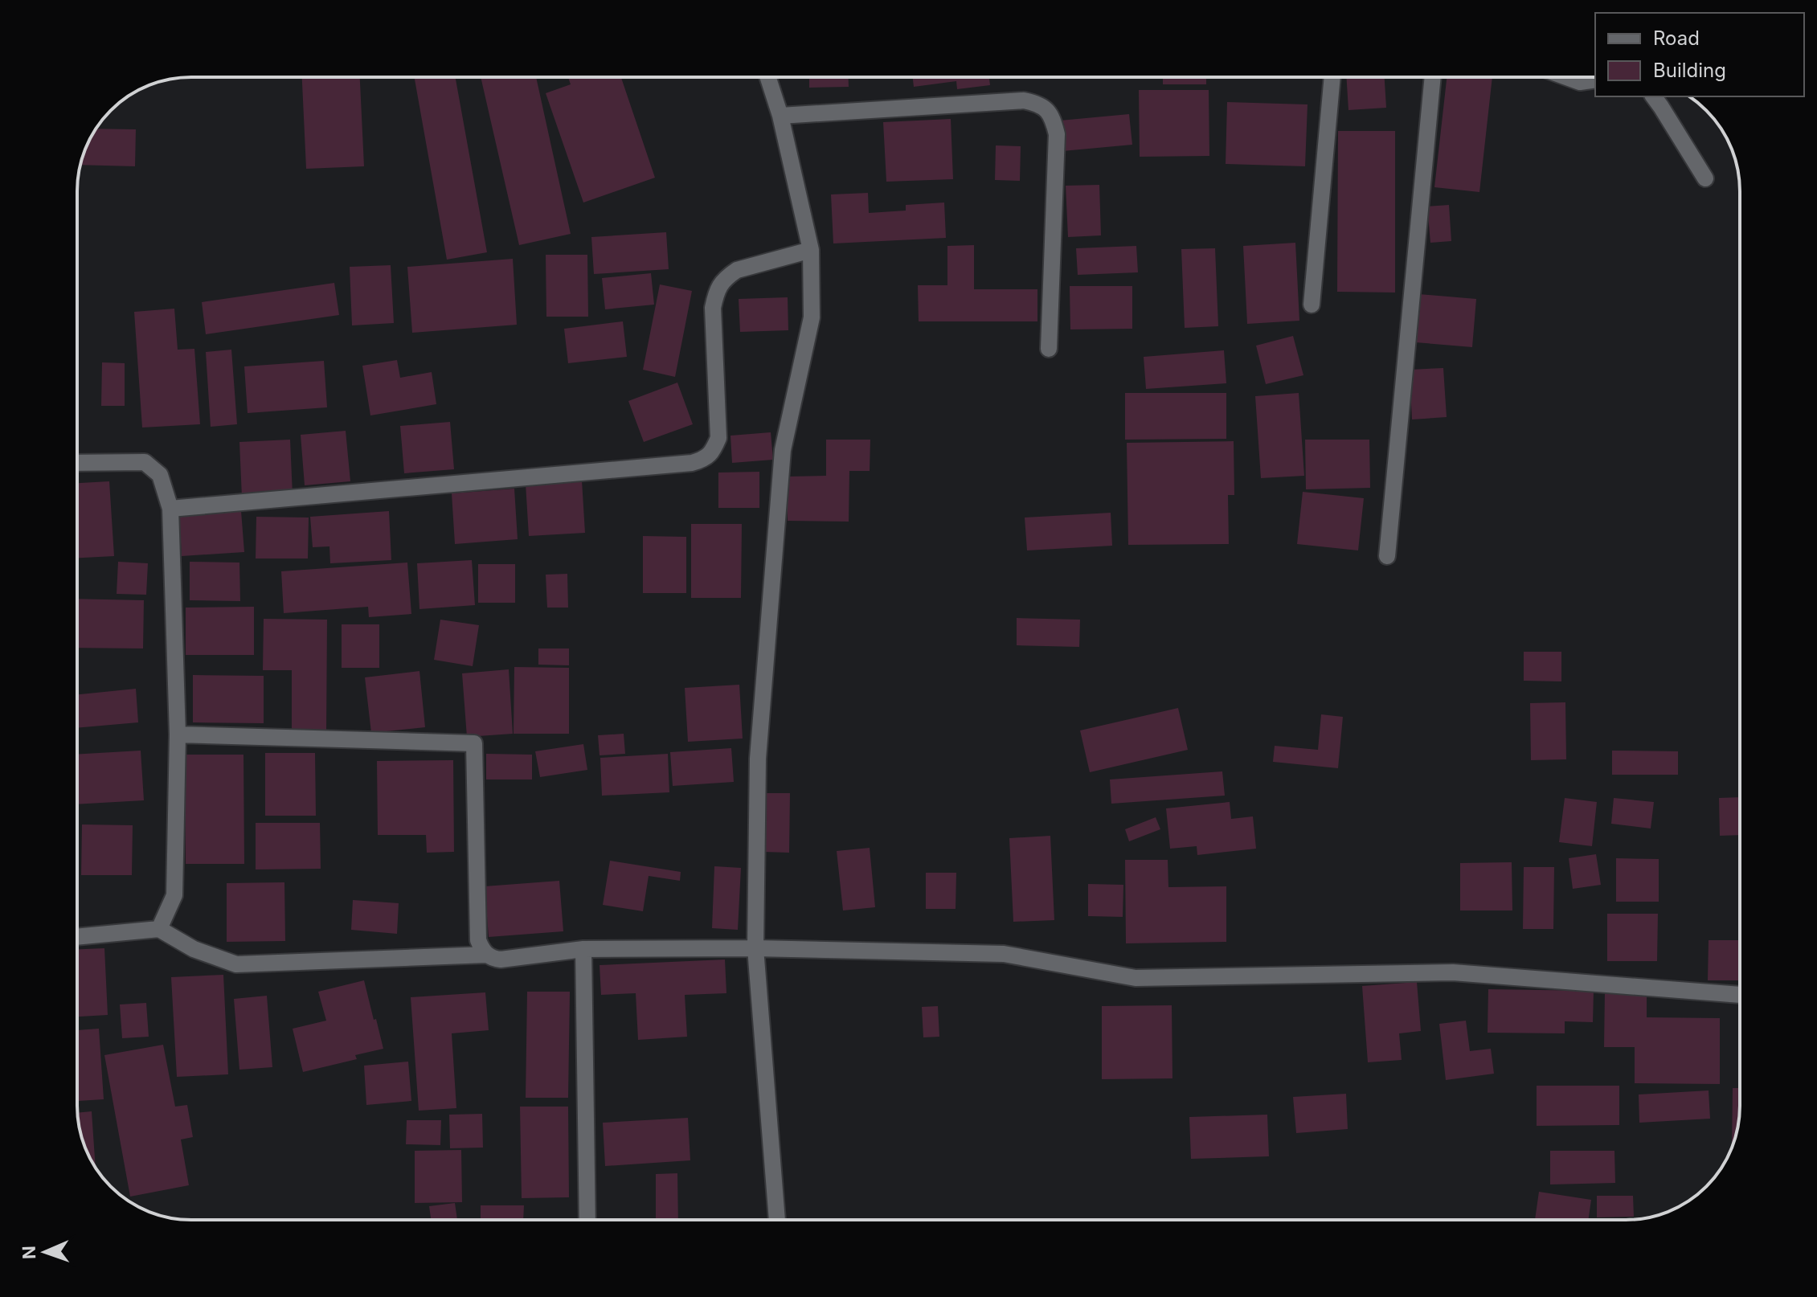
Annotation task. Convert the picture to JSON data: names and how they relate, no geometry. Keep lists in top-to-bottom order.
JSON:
{
  "legend": ["Road", "Building"],
  "north": "left"
}
